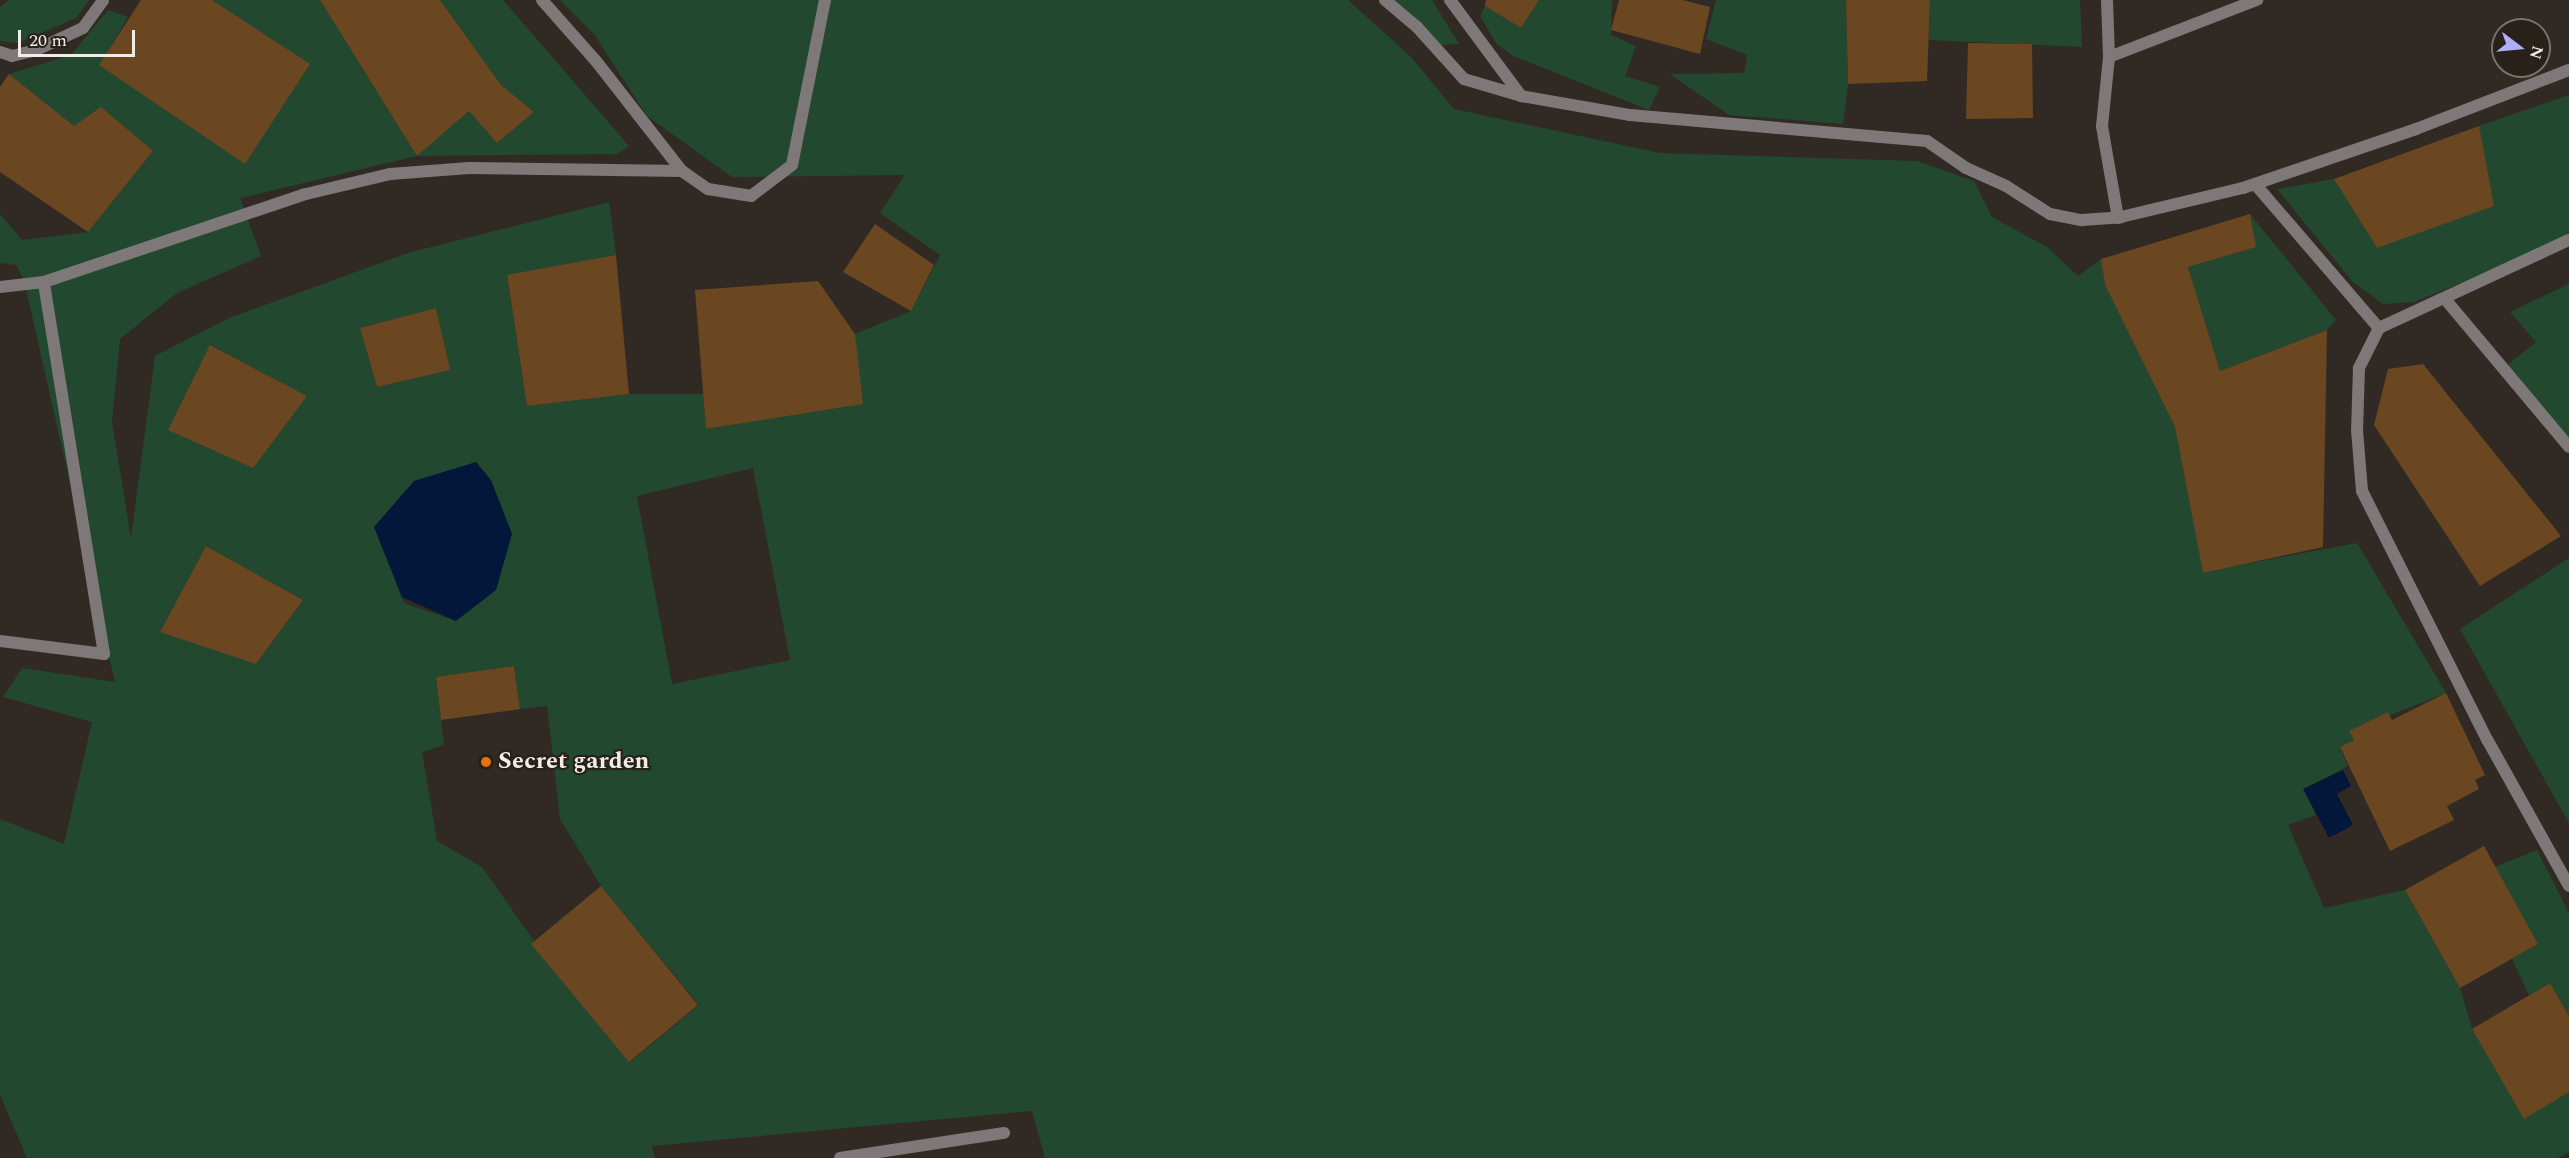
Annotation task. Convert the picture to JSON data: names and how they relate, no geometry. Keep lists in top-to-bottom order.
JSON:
{
  "places": ["Secret garden"],
  "scale_bar": "20 m",
  "north": "right"
}
